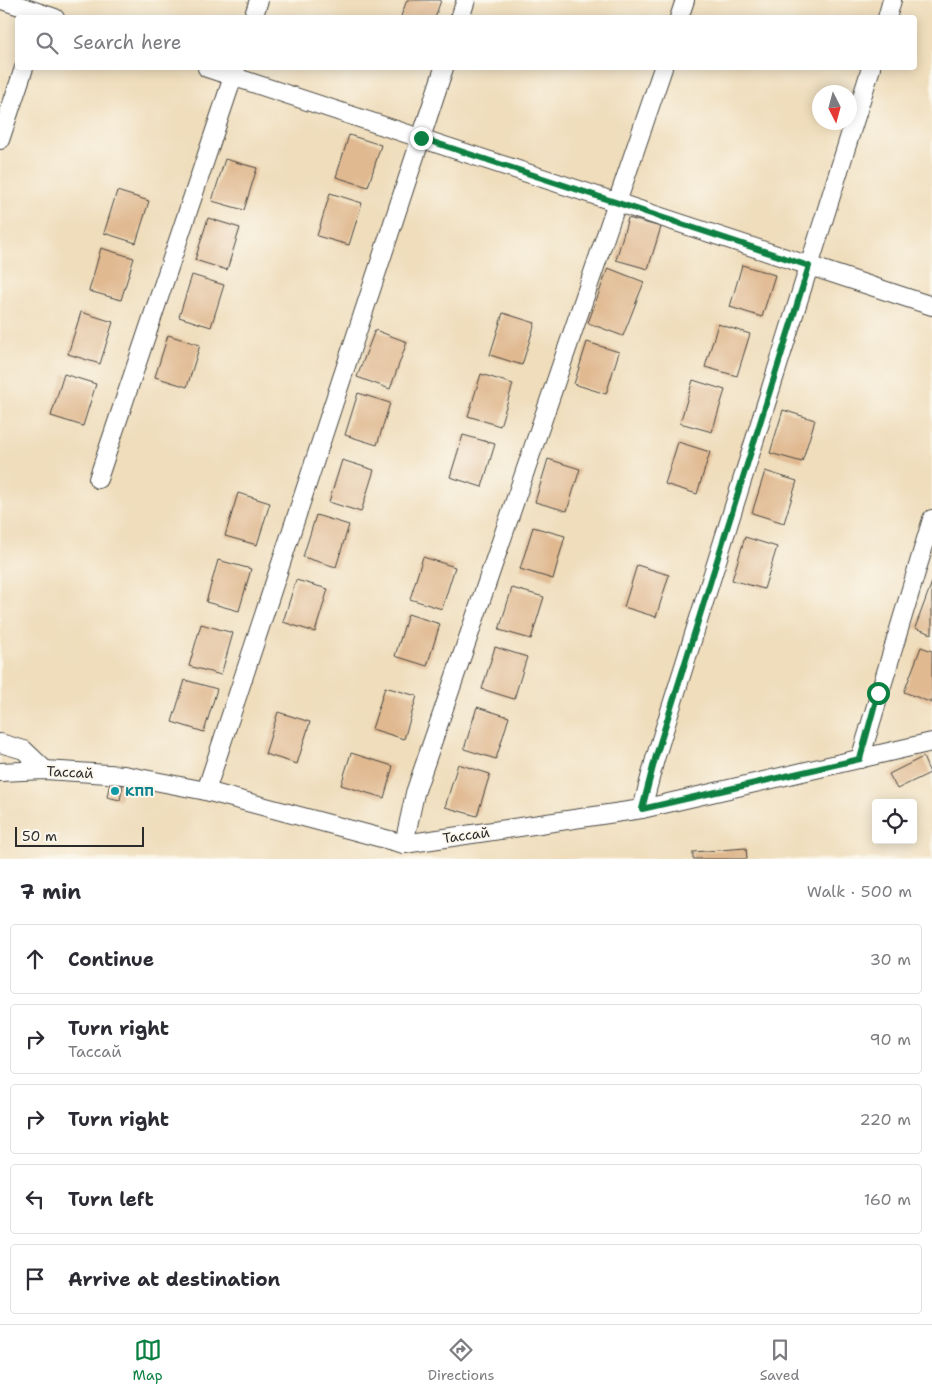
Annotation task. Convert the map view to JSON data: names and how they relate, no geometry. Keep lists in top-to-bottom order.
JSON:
{
  "streets": {
    "street": ["Тассай"]
  },
  "places": ["КПП"],
  "scale_bar": "50 m",
  "north": "bottom",
  "page": {
    "search": "Search here",
    "scale": "50 m",
    "heading": ["7 min", "Walk · 500 m"],
    "list": [
      ["Continue", "30 m"],
      ["Turn right", "Тассай", "90 m"],
      ["Turn right", "220 m"],
      ["Turn left", "160 m"],
      "Arrive at destination"
    ],
    "nav": ["Map", "Directions", "Saved"]
  }
}
